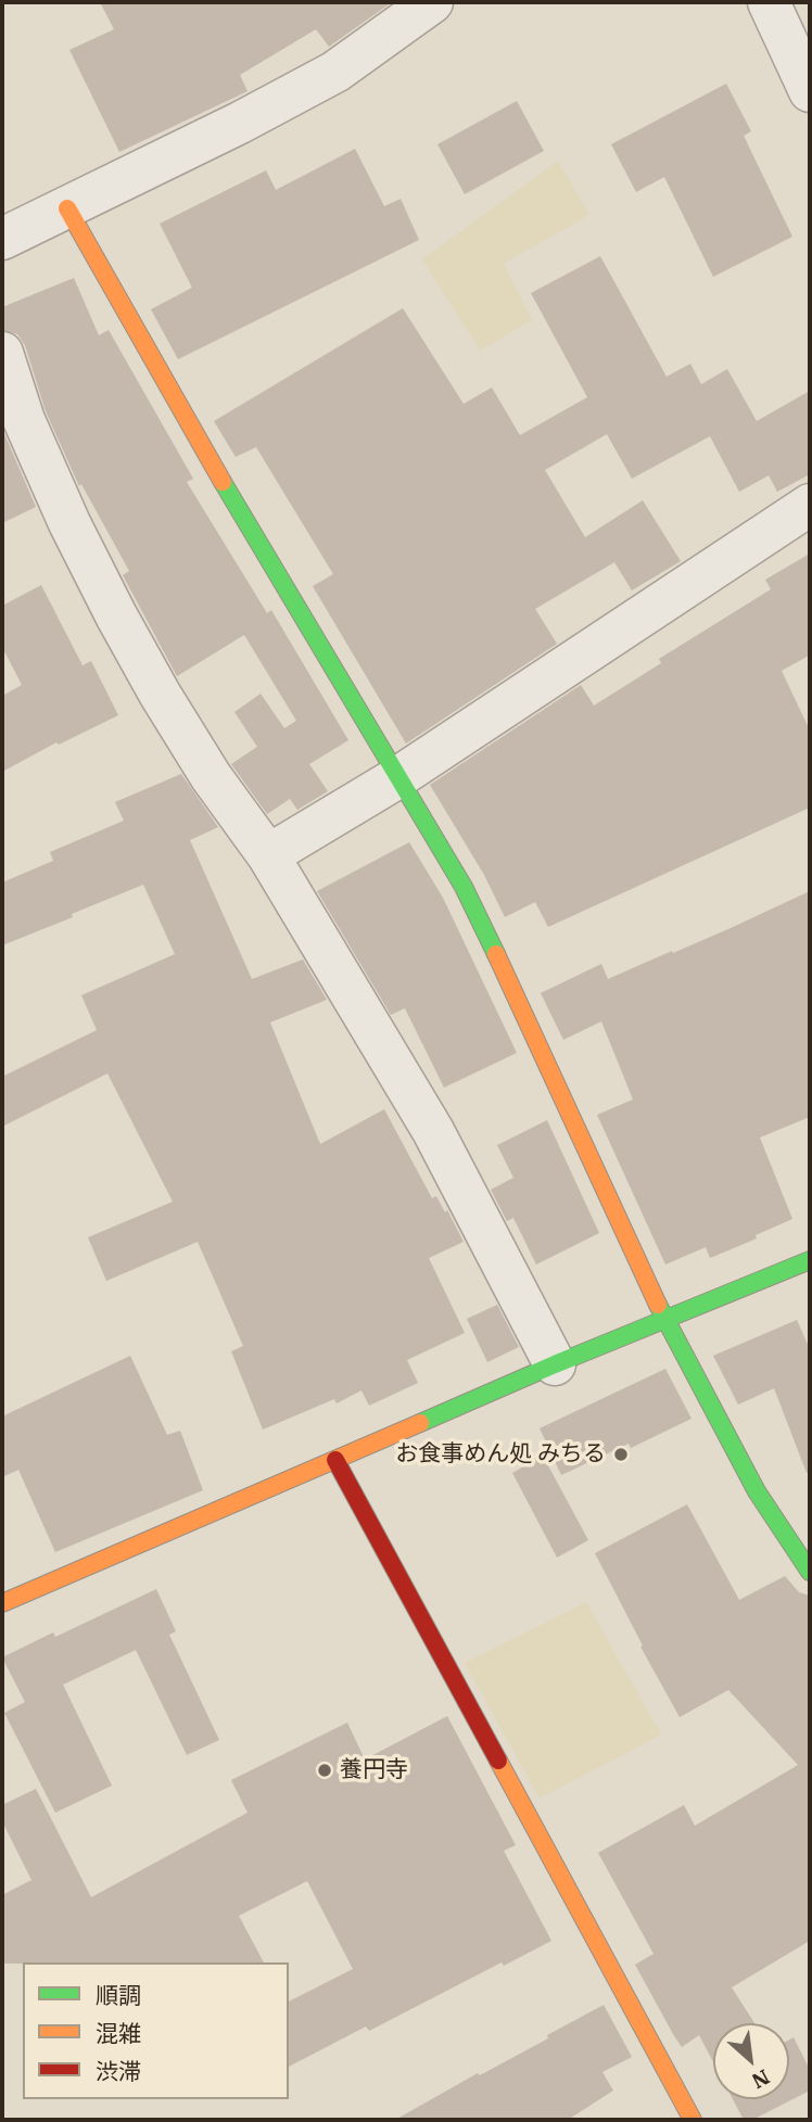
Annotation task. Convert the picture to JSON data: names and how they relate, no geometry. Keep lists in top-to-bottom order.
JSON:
{
  "places": ["お食事めん処 みちる", "養円寺"],
  "legend": ["順調", "混雑", "渋滞"],
  "north": "bottom right"
}
